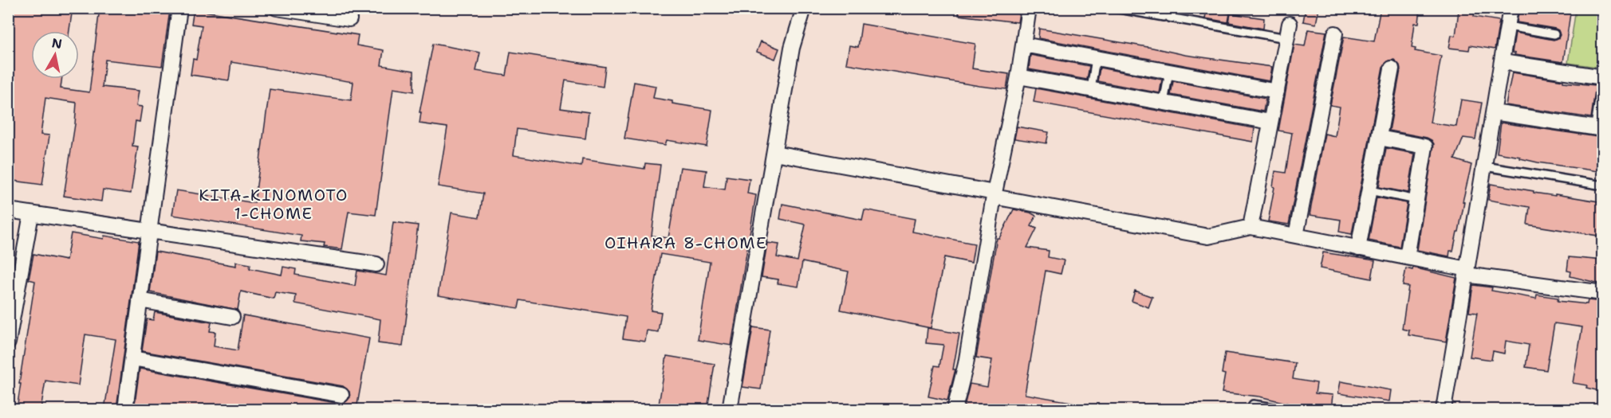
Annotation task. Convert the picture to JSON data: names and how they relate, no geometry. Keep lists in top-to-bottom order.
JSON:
{
  "districts": ["KITA-KINOMOTO 1-CHOME", "OIHARA 8-CHOME"],
  "north": "top"
}
